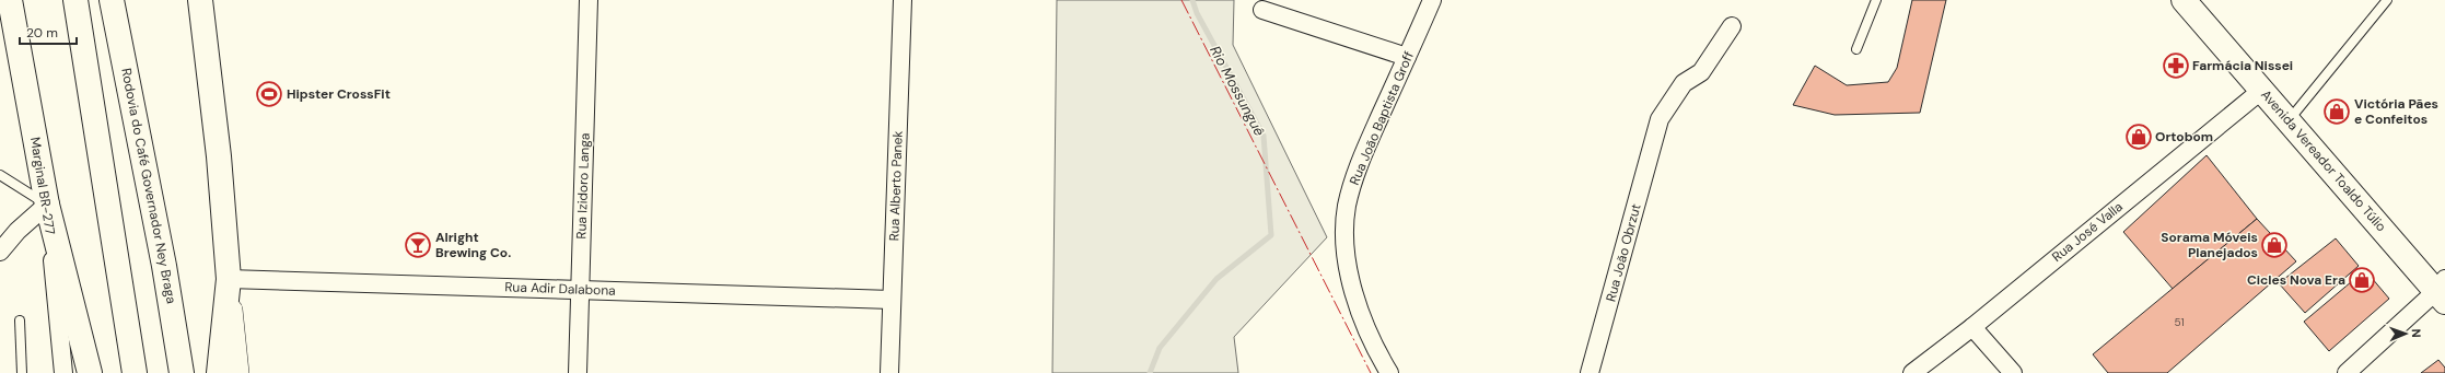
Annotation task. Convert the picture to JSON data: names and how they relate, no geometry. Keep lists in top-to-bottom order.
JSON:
{
  "streets": {
    "main road": ["Avenida Vereador Toaldo Túlio", "Marginal BR-277", "Rodovia do Café Governador Ney Braga"],
    "street": [
      "Rua João Baptista Groff",
      "Rua Izidoro Langa",
      "Rua Alberto Panek",
      "Rua José Valla",
      "Rua João Obrzut",
      "Rua Adir Dalabona"
    ]
  },
  "crossings": [
    ["Avenida Vereador Toaldo Túlio", "Rua José Valla"],
    ["Rua Izidoro Langa", "Rua Adir Dalabona"],
    ["Rua Alberto Panek", "Rua Adir Dalabona"]
  ],
  "water": ["Rio Mossunguê"],
  "places": {
    "pharmacy": ["Farmácia Nissei"],
    "sports": ["Hipster CrossFit"],
    "shop": [
      "Victória Pães e Confeitos",
      "Ortobom",
      "Sorama Móveis Planejados",
      "Cicles Nova Era"
    ],
    "bar": ["Alright Brewing Co."]
  },
  "house_numbers": ["51"],
  "scale_bar": "20 m",
  "north": "right"
}
